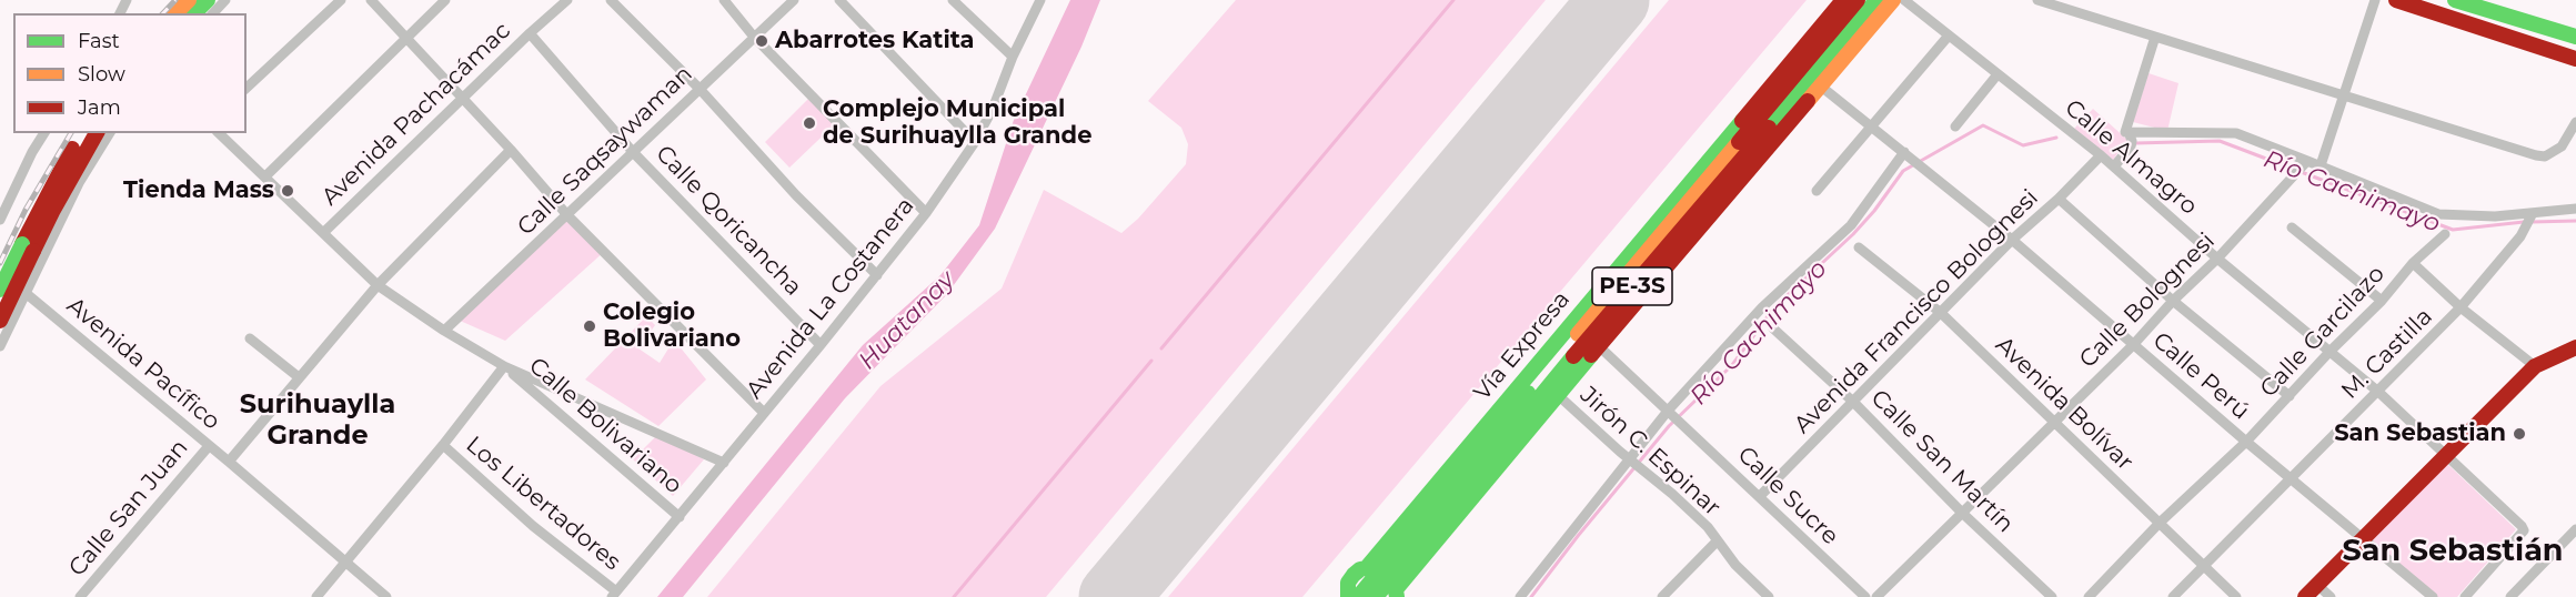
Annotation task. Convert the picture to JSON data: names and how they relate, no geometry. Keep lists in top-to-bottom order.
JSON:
{
  "streets": {
    "main road": ["PE-3S", "Vía Expresa"],
    "street": [
      "Avenida Pachacámac",
      "Calle Saqsaywaman",
      "Calle Almagro",
      "Calle Qoricancha",
      "Avenida La Costanera",
      "Calle Bolognesi",
      "Avenida Francisco Bolognesi",
      "Calle Garcilazo",
      "M. Castilla",
      "Avenida Pacífico",
      "Calle Perú",
      "Avenida Bolívar",
      "Calle Bolivariano",
      "Jirón C. Espinar",
      "Calle San Martín",
      "Calle Sucre",
      "Los Libertadores",
      "Calle San Juan"
    ]
  },
  "crossings": [
    ["Avenida Pachacámac", "Calle Qoricancha"],
    ["Calle Saqsaywaman", "Calle Qoricancha"],
    ["Calle Almagro", "Calle Bolognesi"],
    ["Calle Almagro", "Avenida Francisco Bolognesi"],
    ["Calle Almagro", "Calle Garcilazo"],
    ["Calle Almagro", "M. Castilla"],
    ["Calle Qoricancha", "Avenida La Costanera"],
    ["Avenida La Costanera", "Calle Bolivariano"],
    ["Avenida La Costanera", "Los Libertadores"],
    ["Calle Bolognesi", "Calle Perú"],
    ["Calle Bolognesi", "Avenida Bolívar"],
    ["Calle Bolognesi", "Calle San Martín"],
    ["Avenida Francisco Bolognesi", "Calle Perú"],
    ["Avenida Francisco Bolognesi", "Avenida Bolívar"],
    ["Avenida Francisco Bolognesi", "Calle San Martín"],
    ["Avenida Francisco Bolognesi", "Calle Sucre"],
    ["Calle Garcilazo", "Calle Perú"],
    ["Calle Garcilazo", "Avenida Bolívar"],
    ["Vía Expresa", "Calle Perú"],
    ["Vía Expresa", "Jirón C. Espinar"],
    ["Vía Expresa", "Calle Sucre"],
    ["M. Castilla", "Calle Perú"],
    ["M. Castilla", "Avenida Bolívar"],
    ["Avenida Pacífico", "Calle San Juan"]
  ],
  "districts": ["Surihuaylla Grande", "San Sebastián"],
  "water": ["Río Cachimayo", "Huatanay"],
  "places": [
    "Abarrotes Katita",
    "Complejo Municipal de Surihuaylla Grande",
    "Tienda Mass",
    "Colegio Bolivariano",
    "San Sebastian"
  ],
  "legend": ["Fast", "Slow", "Jam"]
}
